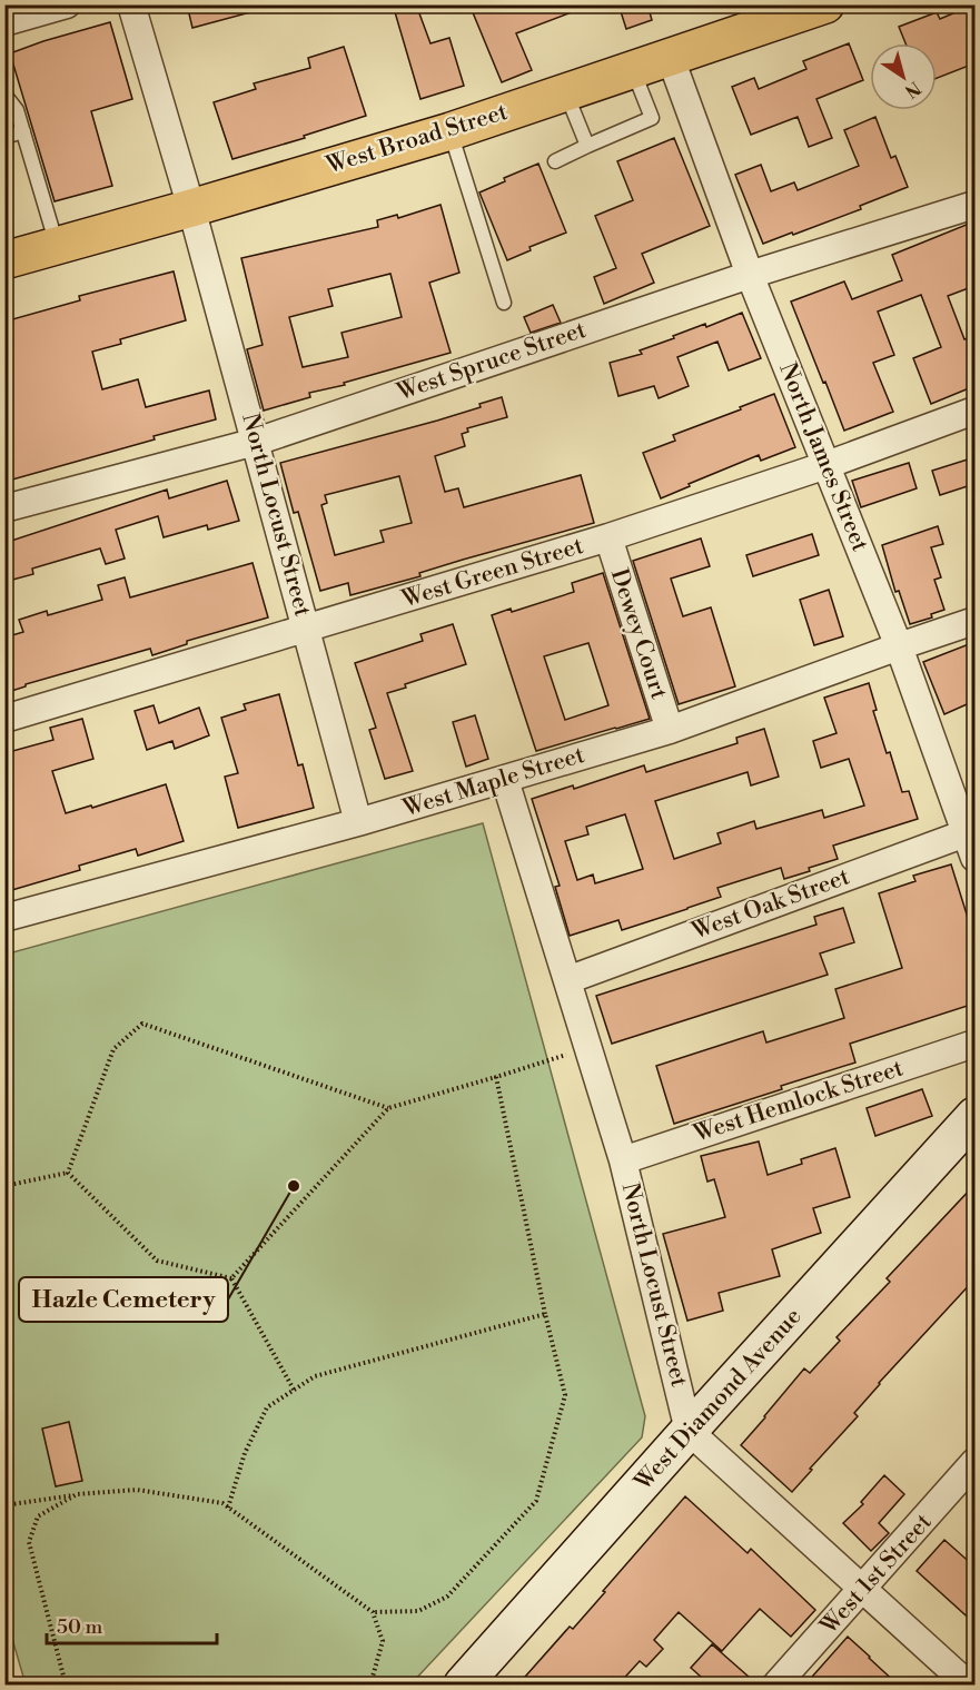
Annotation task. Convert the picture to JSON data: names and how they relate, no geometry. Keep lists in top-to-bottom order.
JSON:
{
  "streets": {
    "highway": ["West Broad Street"],
    "street": [
      "West Spruce Street",
      "North James Street",
      "North Locust Street",
      "West Green Street",
      "Dewey Court",
      "West Maple Street",
      "West Oak Street",
      "West Hemlock Street",
      "West Diamond Avenue",
      "West 1st Street"
    ]
  },
  "crossings": [
    ["West Broad Street", "North James Street"],
    ["West Broad Street", "North Locust Street"],
    ["West Spruce Street", "North James Street"],
    ["West Spruce Street", "North Locust Street"],
    ["North James Street", "West Green Street"],
    ["North James Street", "West Maple Street"],
    ["North James Street", "West Oak Street"],
    ["North Locust Street", "West Green Street"],
    ["North Locust Street", "West Maple Street"],
    ["North Locust Street", "West Oak Street"],
    ["North Locust Street", "West Hemlock Street"],
    ["North Locust Street", "West Diamond Avenue"],
    ["West Green Street", "Dewey Court"],
    ["Dewey Court", "West Maple Street"]
  ],
  "places": ["Hazle Cemetery"],
  "scale_bar": "50 m",
  "north": "bottom right"
}
